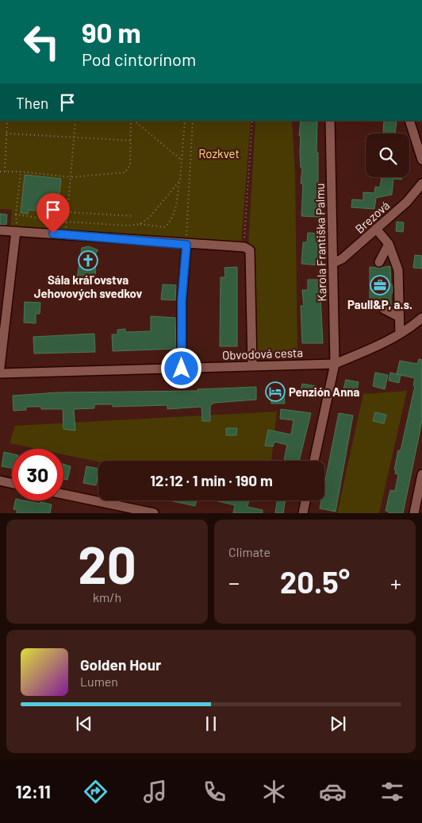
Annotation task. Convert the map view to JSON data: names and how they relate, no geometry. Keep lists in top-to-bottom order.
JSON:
{
  "streets": {
    "street": ["Brezová", "Karola Františka Palmu", "Obvodová cesta"]
  },
  "crossings": [
    ["Brezová", "Karola Františka Palmu"],
    ["Karola Františka Palmu", "Obvodová cesta"]
  ],
  "parks": ["Rozkvet"],
  "places": {
    "church": ["Sála kráľovstva Jehovových svedkov"],
    "office": ["Paull&P, a.s."],
    "hotel": ["Penzión Anna"]
  },
  "page": {
    "turn": ["90 m", "Pod cintorínom"],
    "then": "Then",
    "limit": "30",
    "trip": "12:12 · 1 min · 190 m",
    "tile": [
      ["20", "km/h"],
      "Climate"
    ],
    "heat": ["−", "20.5°", "+"],
    "song": ["Golden Hour", "Lumen"],
    "tabs": "12:11"
  }
}
